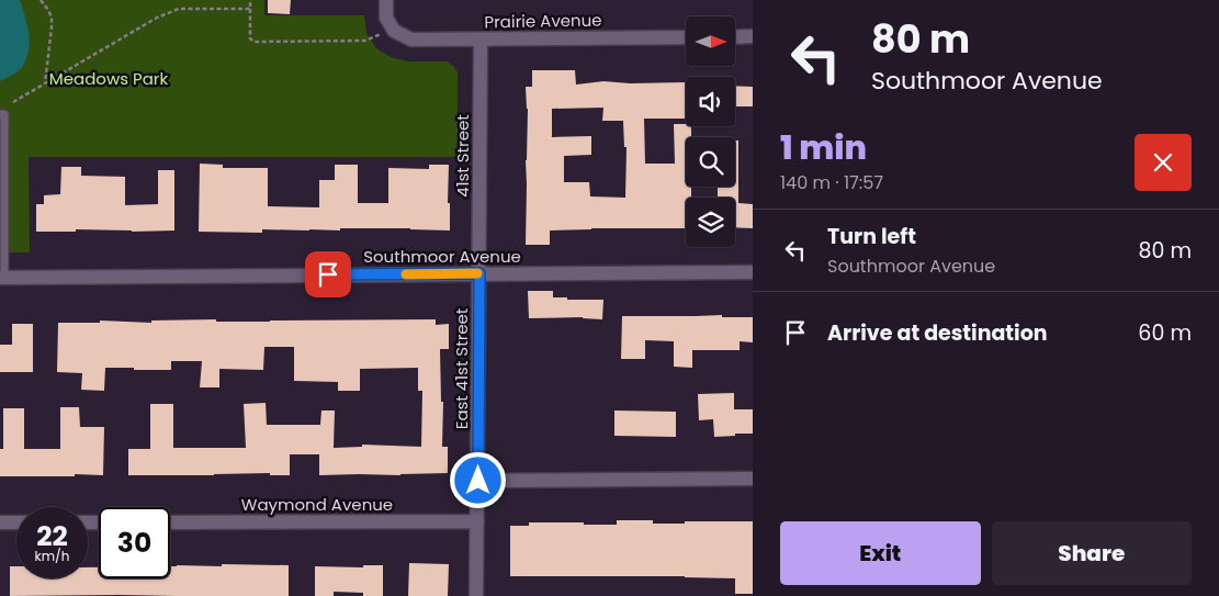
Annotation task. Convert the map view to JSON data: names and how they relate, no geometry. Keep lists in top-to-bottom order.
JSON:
{
  "streets": {
    "street": [
      "Prairie Avenue",
      "41st Street",
      "Southmoor Avenue",
      "East 41st Street",
      "Waymond Avenue"
    ]
  },
  "crossings": [
    ["Prairie Avenue", "41st Street"],
    ["41st Street", "Southmoor Avenue"],
    ["41st Street", "East 41st Street"],
    ["Southmoor Avenue", "East 41st Street"],
    ["East 41st Street", "Waymond Avenue"]
  ],
  "parks": ["Meadows Park"],
  "north": "right",
  "page": {
    "turn": ["80 m", "Southmoor Avenue"],
    "heading": ["1 min", "140 m · 17:57"],
    "list": [
      {
        "name": "Turn left",
        "note": "Southmoor Avenue",
        "value": "80 m"
      },
      {
        "name": "Arrive at destination",
        "value": "60 m"
      }
    ],
    "speed": "22 km/h",
    "limit": "30",
    "buttons": ["Exit", "Share"]
  }
}
